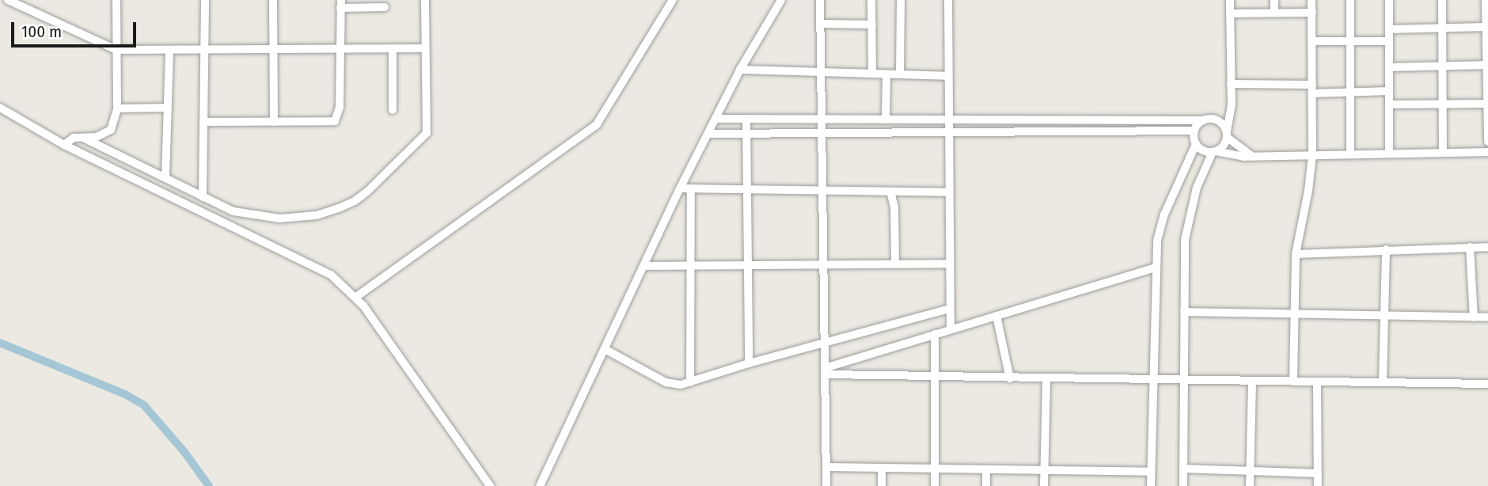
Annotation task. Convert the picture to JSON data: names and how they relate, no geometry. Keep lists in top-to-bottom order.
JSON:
{
  "scale_bar": "100 m"
}
